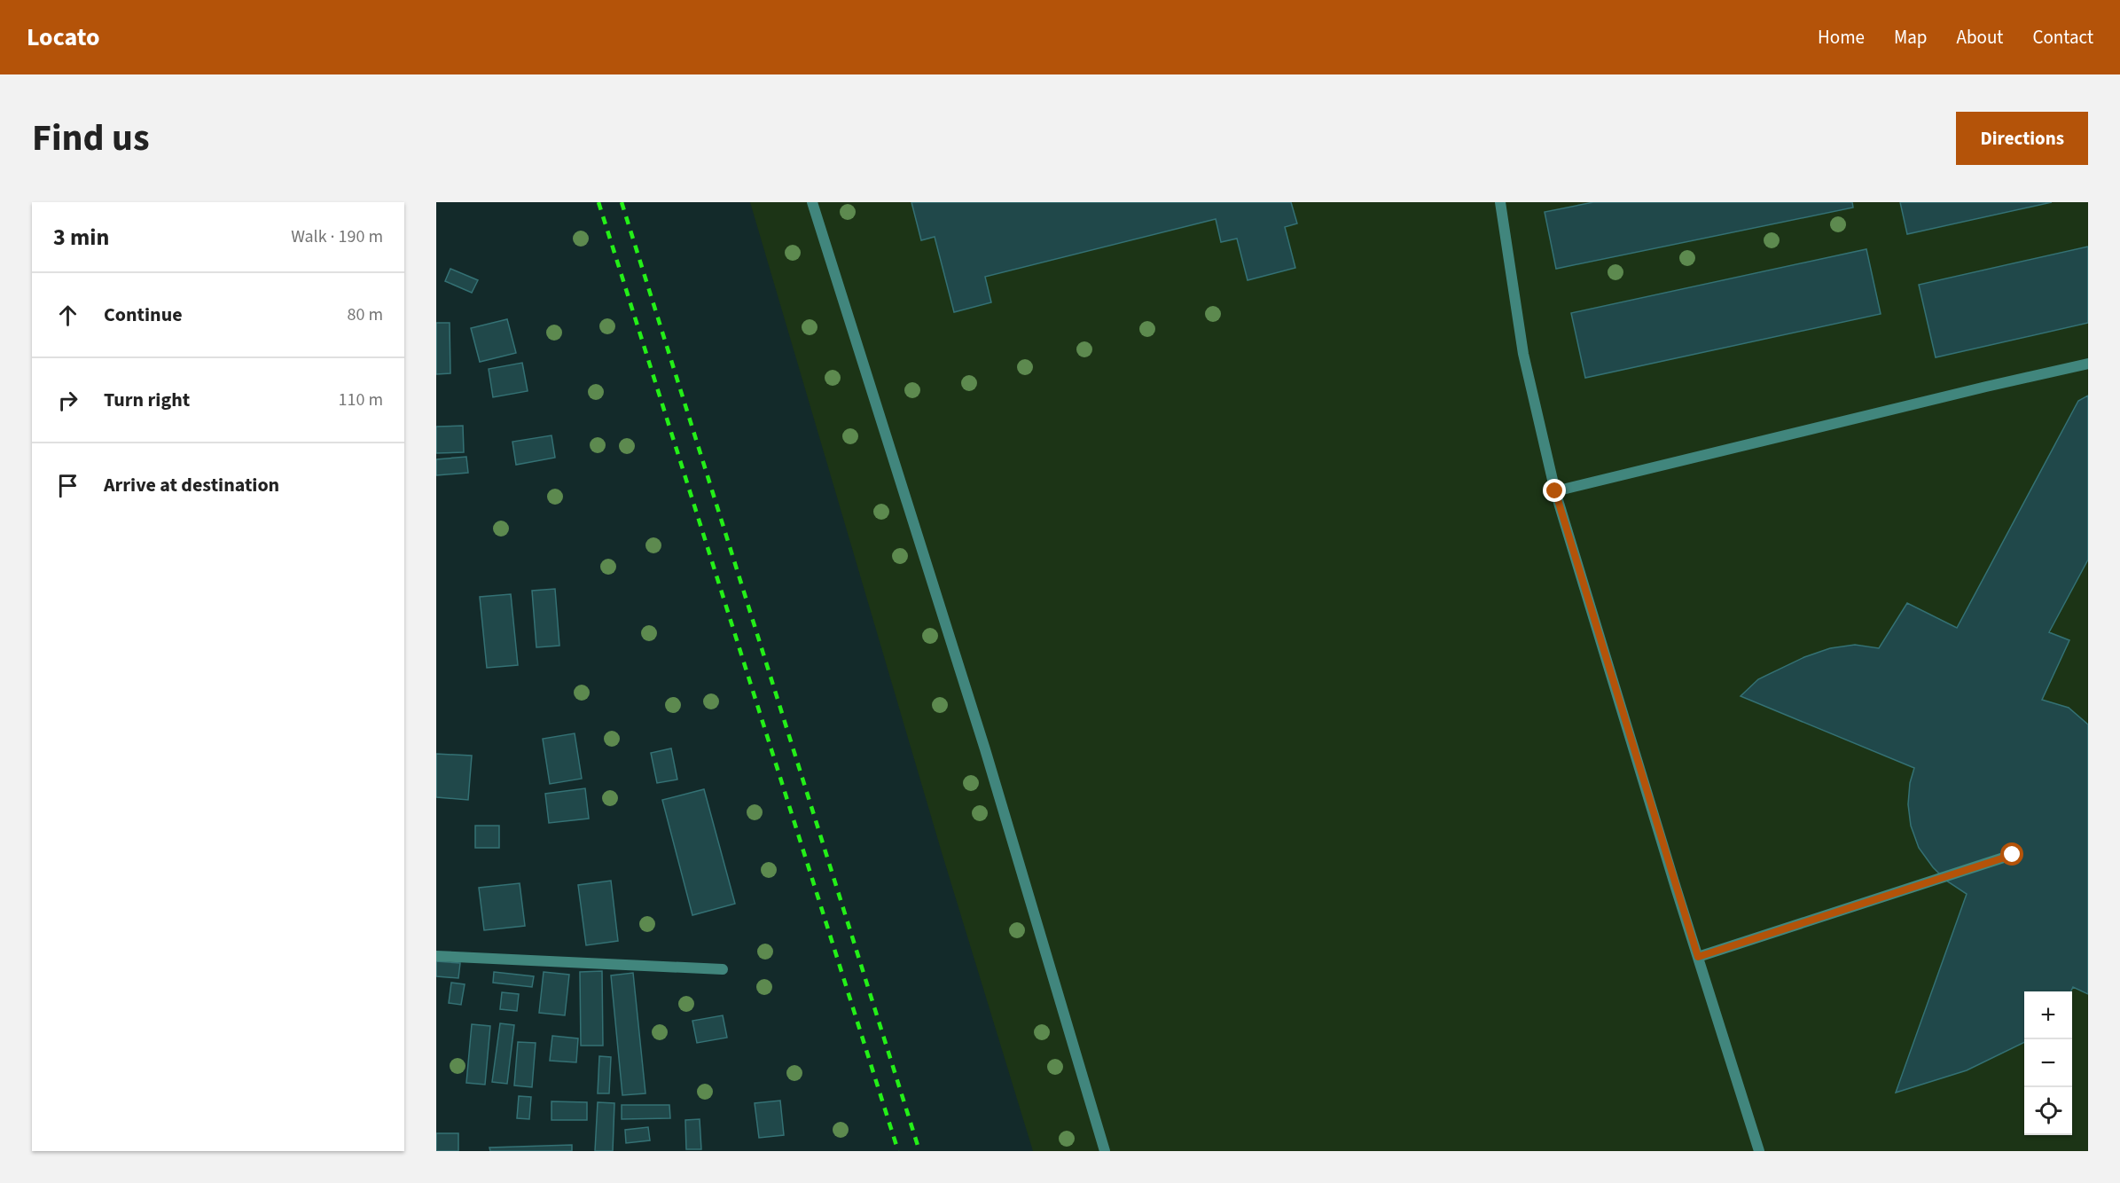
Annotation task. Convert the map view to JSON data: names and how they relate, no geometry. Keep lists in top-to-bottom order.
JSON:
{
  "page": {
    "header": "Locato",
    "nav": [
      "Home",
      "Map",
      "About",
      "Contact"
    ],
    "title": "Find us",
    "buttons": "Directions",
    "heading": ["3 min", "Walk · 190 m"],
    "list": [
      ["Continue", "80 m"],
      ["Turn right", "110 m"],
      "Arrive at destination"
    ],
    "map_buttons": ["+", "−"]
  }
}
